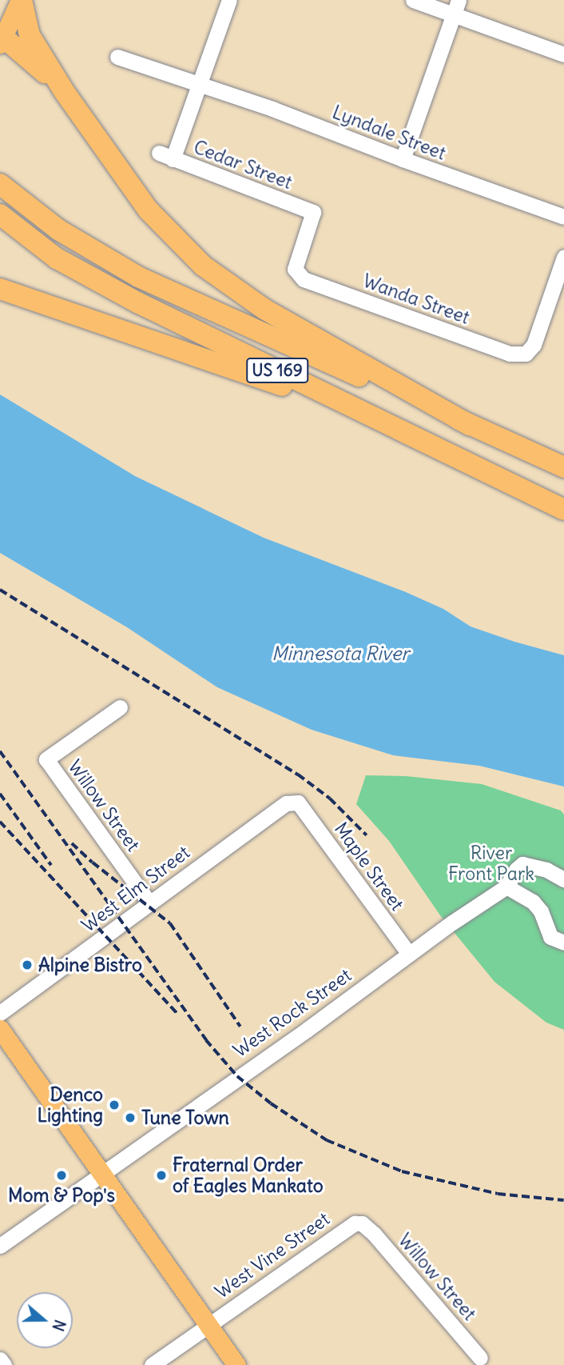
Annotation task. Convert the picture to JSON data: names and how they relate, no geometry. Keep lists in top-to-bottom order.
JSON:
{
  "streets": {
    "highway": ["US 169"],
    "street": [
      "Lyndale Street",
      "Cedar Street",
      "Wanda Street",
      "Willow Street",
      "Maple Street",
      "West Elm Street",
      "West Rock Street",
      "West Vine Street"
    ]
  },
  "crossings": [
    ["Lyndale Street", "Cedar Street"],
    ["Cedar Street", "Wanda Street"],
    ["Willow Street", "West Elm Street"],
    ["Willow Street", "West Vine Street"],
    ["Maple Street", "West Elm Street"],
    ["Maple Street", "West Rock Street"]
  ],
  "water": ["Minnesota River"],
  "parks": ["River Front Park"],
  "places": [
    "Alpine Bistro",
    "Denco Lighting",
    "Tune Town",
    "Mom & Pop's",
    "Fraternal Order of Eagles Mankato"
  ],
  "north": "right"
}
